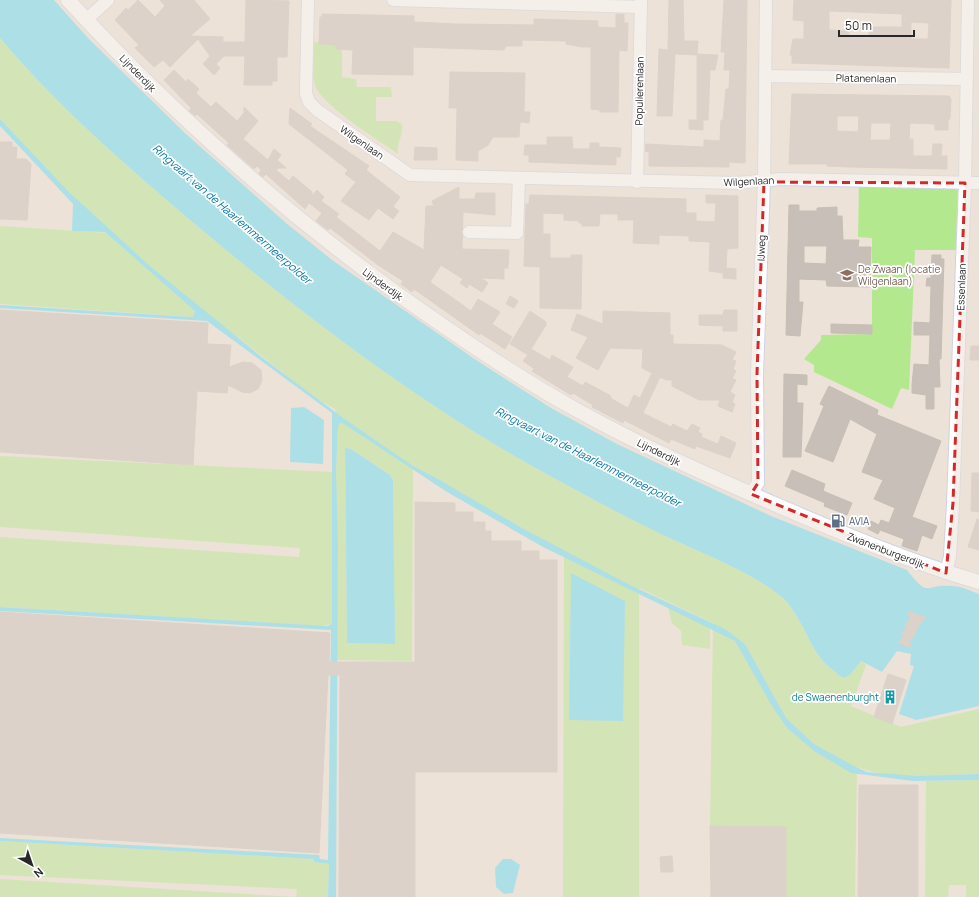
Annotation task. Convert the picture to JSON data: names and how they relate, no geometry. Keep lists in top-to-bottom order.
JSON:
{
  "streets": {
    "street": [
      "Lijnderdijk",
      "Platanenlaan",
      "Populierenlaan",
      "Wilgenlaan",
      "IJweg",
      "Essenlaan",
      "Zwanenburgerdijk"
    ]
  },
  "crossings": [
    ["Lijnderdijk", "IJweg"],
    ["Lijnderdijk", "Zwanenburgerdijk"],
    ["Platanenlaan", "IJweg"],
    ["Platanenlaan", "Essenlaan"],
    ["Populierenlaan", "Wilgenlaan"],
    ["Wilgenlaan", "IJweg"],
    ["Wilgenlaan", "Essenlaan"],
    ["IJweg", "Zwanenburgerdijk"],
    ["Essenlaan", "Zwanenburgerdijk"]
  ],
  "water": ["Ringvaart van de Haarlemmermeerpolder"],
  "places": {
    "school or university": ["De Zwaan (locatie Wilgenlaan)"],
    "fuel station": ["AVIA"],
    "building": ["de Swaenenburght"]
  },
  "scale_bar": "50 m",
  "north": "bottom right"
}
